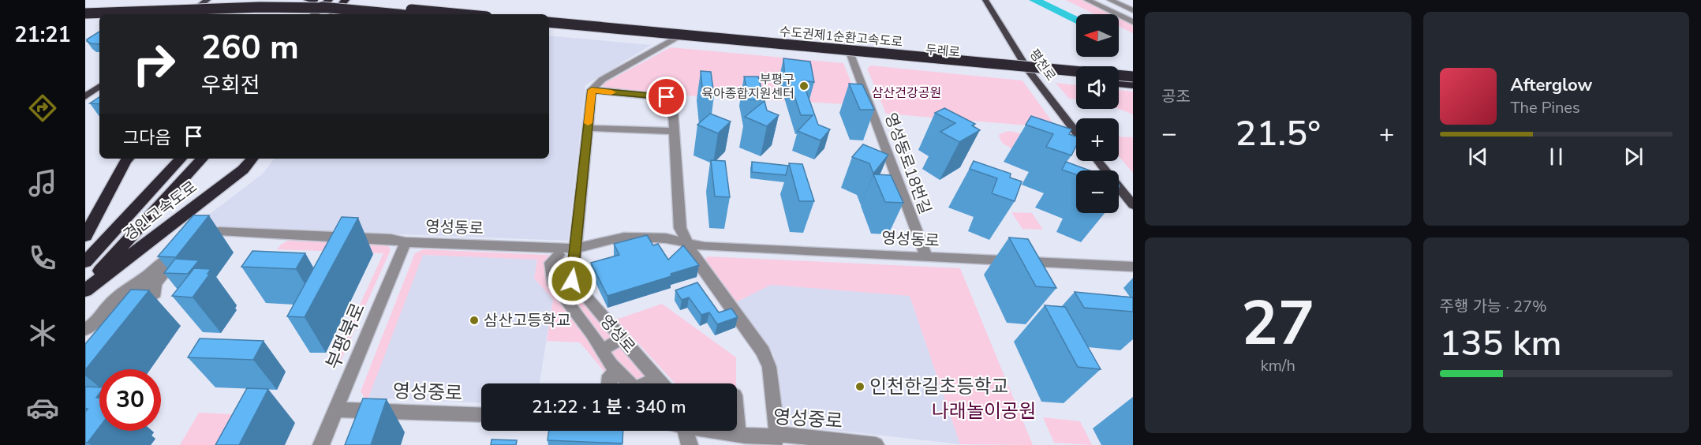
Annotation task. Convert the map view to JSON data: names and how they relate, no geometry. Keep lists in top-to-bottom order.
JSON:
{
  "streets": {
    "highway": ["수도권제1순환고속도로", "경인고속도로"],
    "main road": ["평천로"],
    "street": [
      "두레로",
      "영성동로18번길",
      "영성동로",
      "영성로",
      "부평북로",
      "영성중로"
    ]
  },
  "crossings": [
    ["두레로", "평천로"],
    ["두레로", "영성동로18번길"],
    ["영성동로18번길", "영성동로"],
    ["영성동로", "영성로"],
    ["영성동로", "부평북로"],
    ["부평북로", "영성중로"]
  ],
  "parks": ["삼산건강공원", "나래놀이공원"],
  "places": ["부평구 육아종합지원센터", "삼산고등학교", "인천한길초등학교"],
  "north": "left",
  "page": {
    "tabs": "21:21",
    "tile": [
      "공조",
      ["27", "km/h"],
      ["주행 가능 · 27%", "135 km"]
    ],
    "map_buttons": ["+", "−"],
    "turn": ["260 m", "우회전"],
    "song": ["Afterglow", "The Pines"],
    "then": "그다음",
    "heat": ["−", "21.5°", "+"],
    "limit": "30",
    "trip": "21:22 · 1 분 · 340 m"
  }
}
